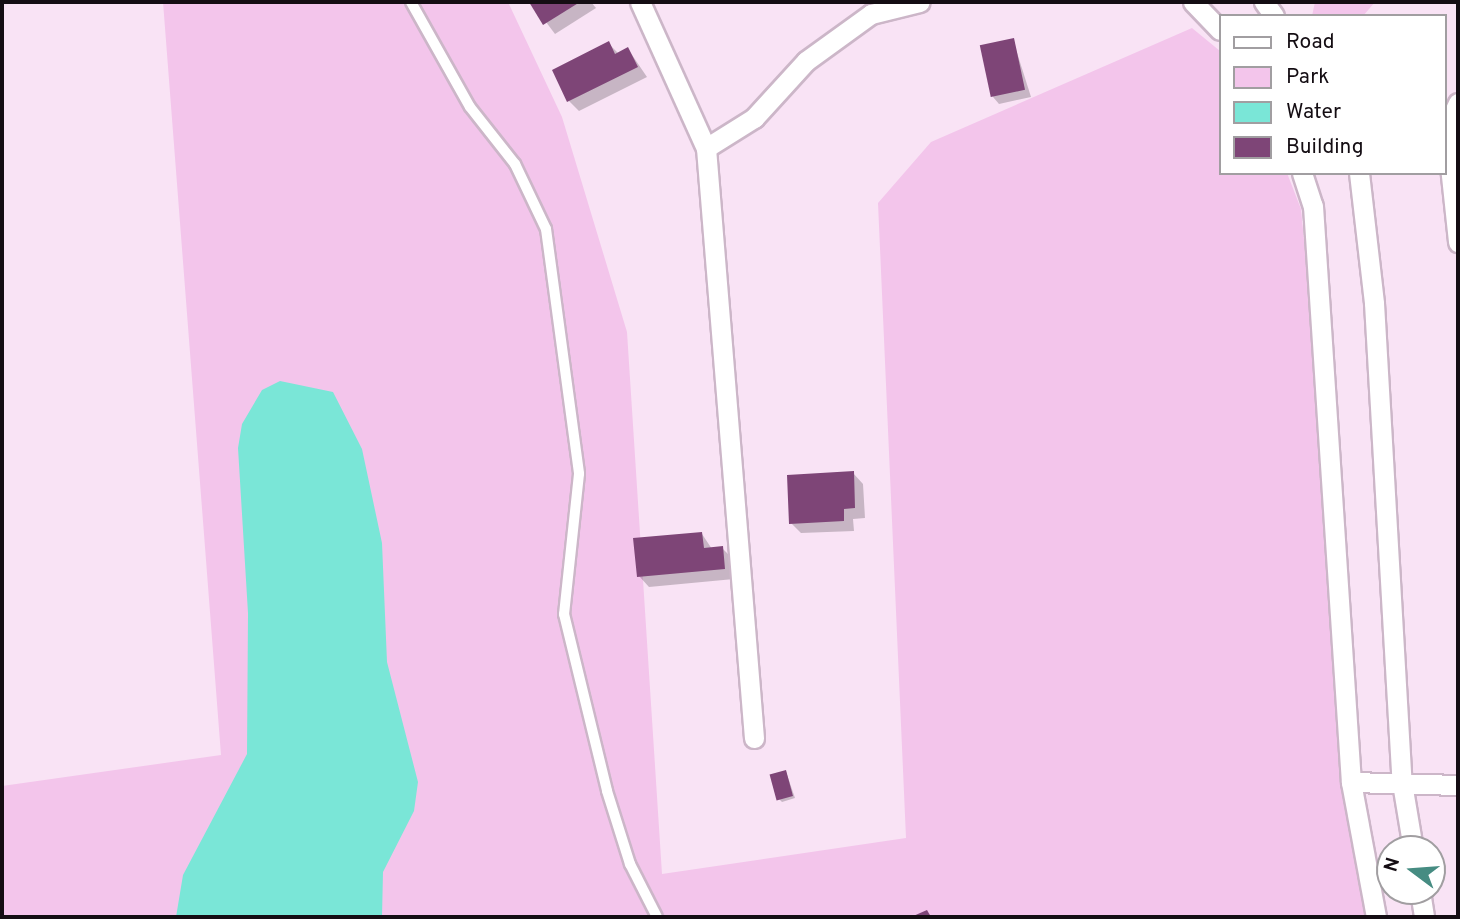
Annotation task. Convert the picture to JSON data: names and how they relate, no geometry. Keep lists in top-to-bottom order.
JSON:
{
  "legend": [
    "Road",
    "Park",
    "Water",
    "Building"
  ],
  "north": "left"
}
